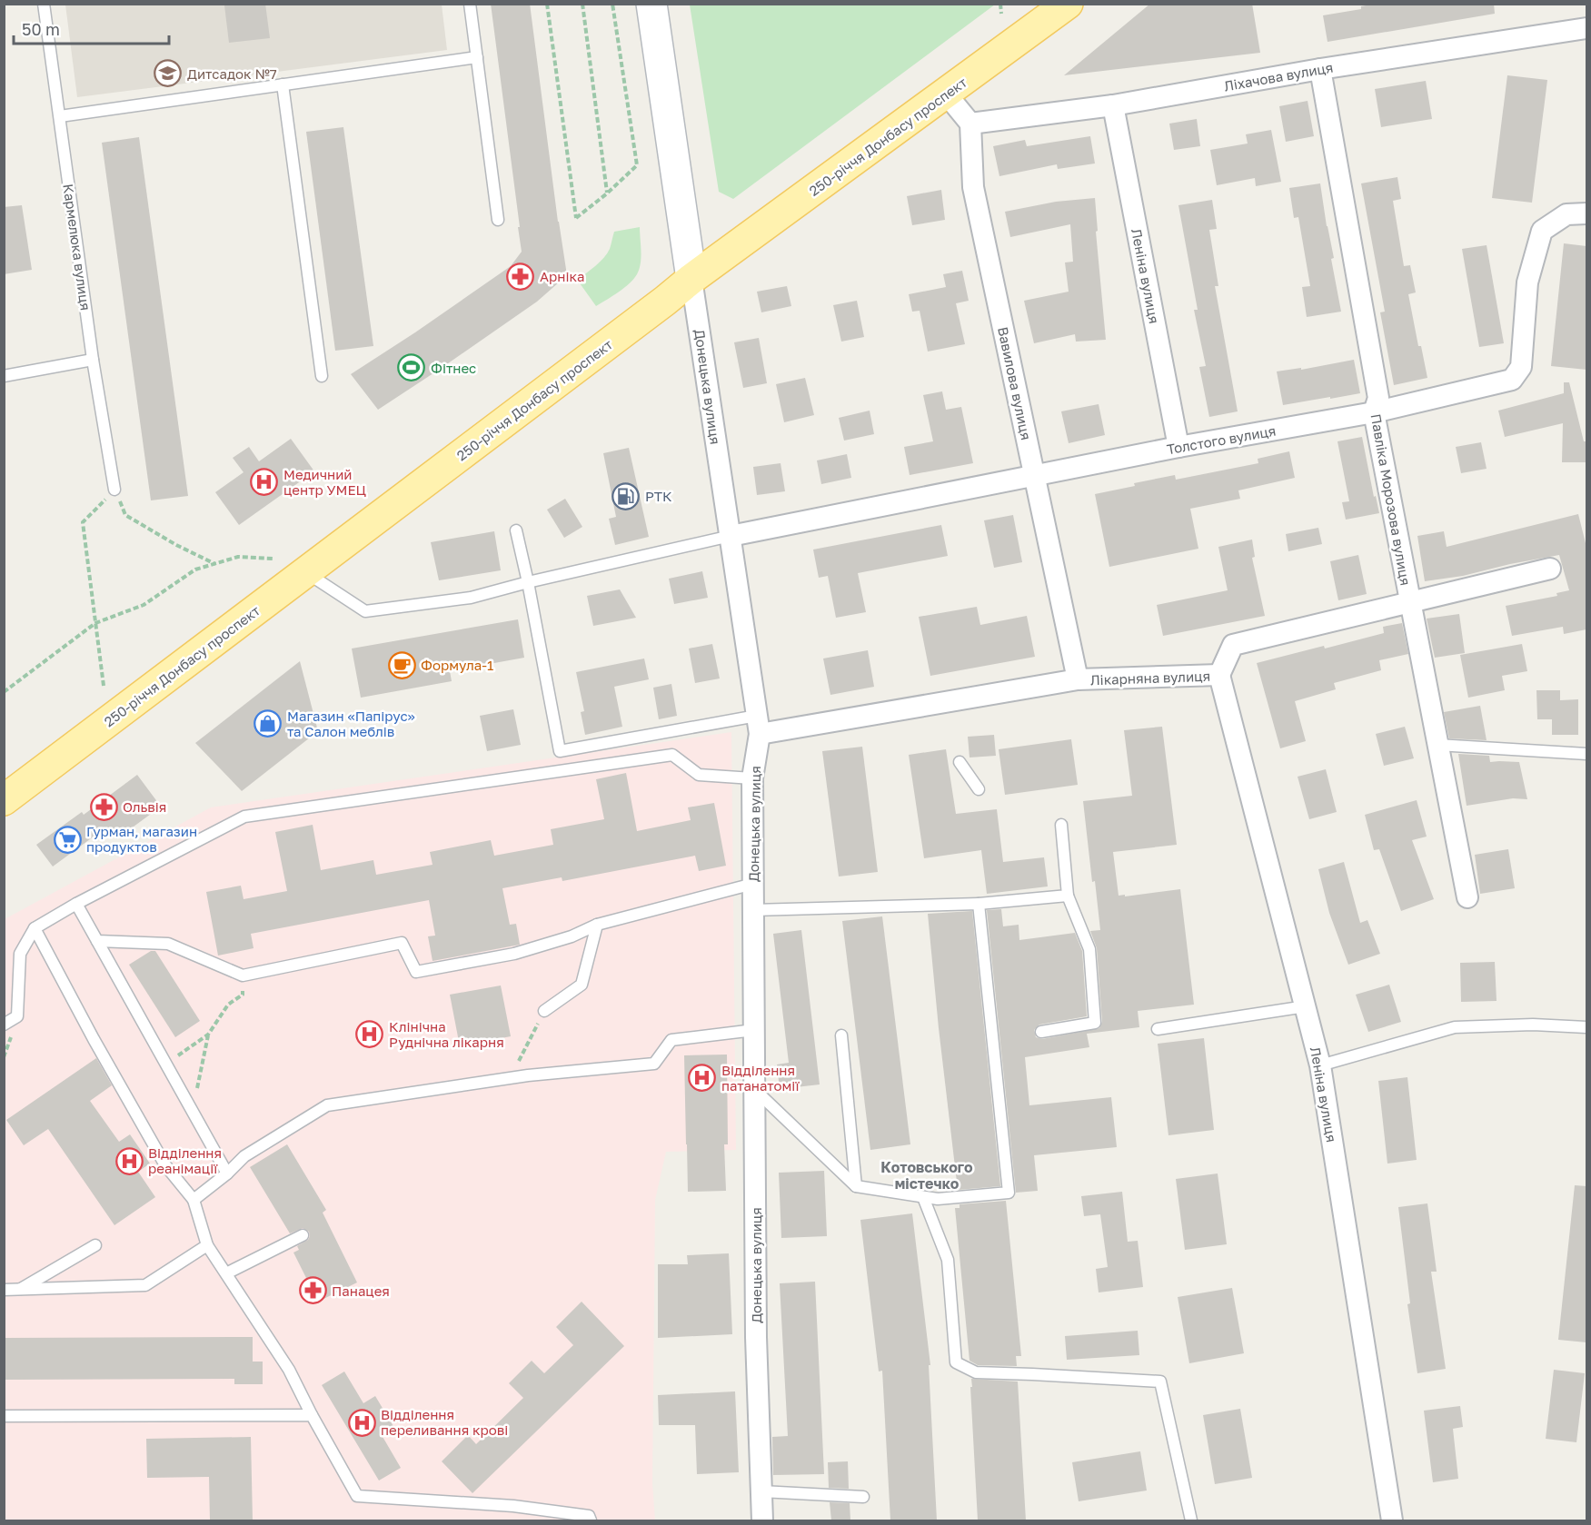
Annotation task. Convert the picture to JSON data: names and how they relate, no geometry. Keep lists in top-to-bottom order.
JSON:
{
  "streets": {
    "main road": ["250-річчя Донбасу проспект", "Донецька вулиця"],
    "street": [
      "Ліхачова вулиця",
      "Леніна вулиця",
      "Вавилова вулиця",
      "Толстого вулиця",
      "Павліка Морозова вулиця",
      "Лікарняна вулиця"
    ],
    "lane": ["Кармелюка вулиця"]
  },
  "crossings": [
    ["Ліхачова вулиця", "Леніна вулиця"],
    ["Ліхачова вулиця", "Вавилова вулиця"],
    ["Ліхачова вулиця", "Павліка Морозова вулиця"],
    ["250-річчя Донбасу проспект", "Донецька вулиця"],
    ["Леніна вулиця", "Толстого вулиця"],
    ["Леніна вулиця", "Лікарняна вулиця"],
    ["Вавилова вулиця", "Толстого вулиця"],
    ["Вавилова вулиця", "Лікарняна вулиця"],
    ["Донецька вулиця", "Толстого вулиця"],
    ["Донецька вулиця", "Лікарняна вулиця"],
    ["Толстого вулиця", "Павліка Морозова вулиця"],
    ["Павліка Морозова вулиця", "Лікарняна вулиця"]
  ],
  "districts": ["Котовського містечко"],
  "places": {
    "school or university": ["Дитсадок №7"],
    "pharmacy": ["Арніка", "Ольвія", "Панацея"],
    "sports": ["Фітнес"],
    "hospital": [
      "Медичний центр УМЕЦ",
      "Клінічна Руднічна лікарня",
      "Відділення патанатомії",
      "Відділення реанімації",
      "Відділення переливання крові"
    ],
    "fuel station": ["РТК"],
    "cafe": ["Формула-1"],
    "shop": ["Магазин «Папірус» та Салон меблів"],
    "supermarket": ["Гурман, магазин продуктов"]
  },
  "scale_bar": "50 m"
}
